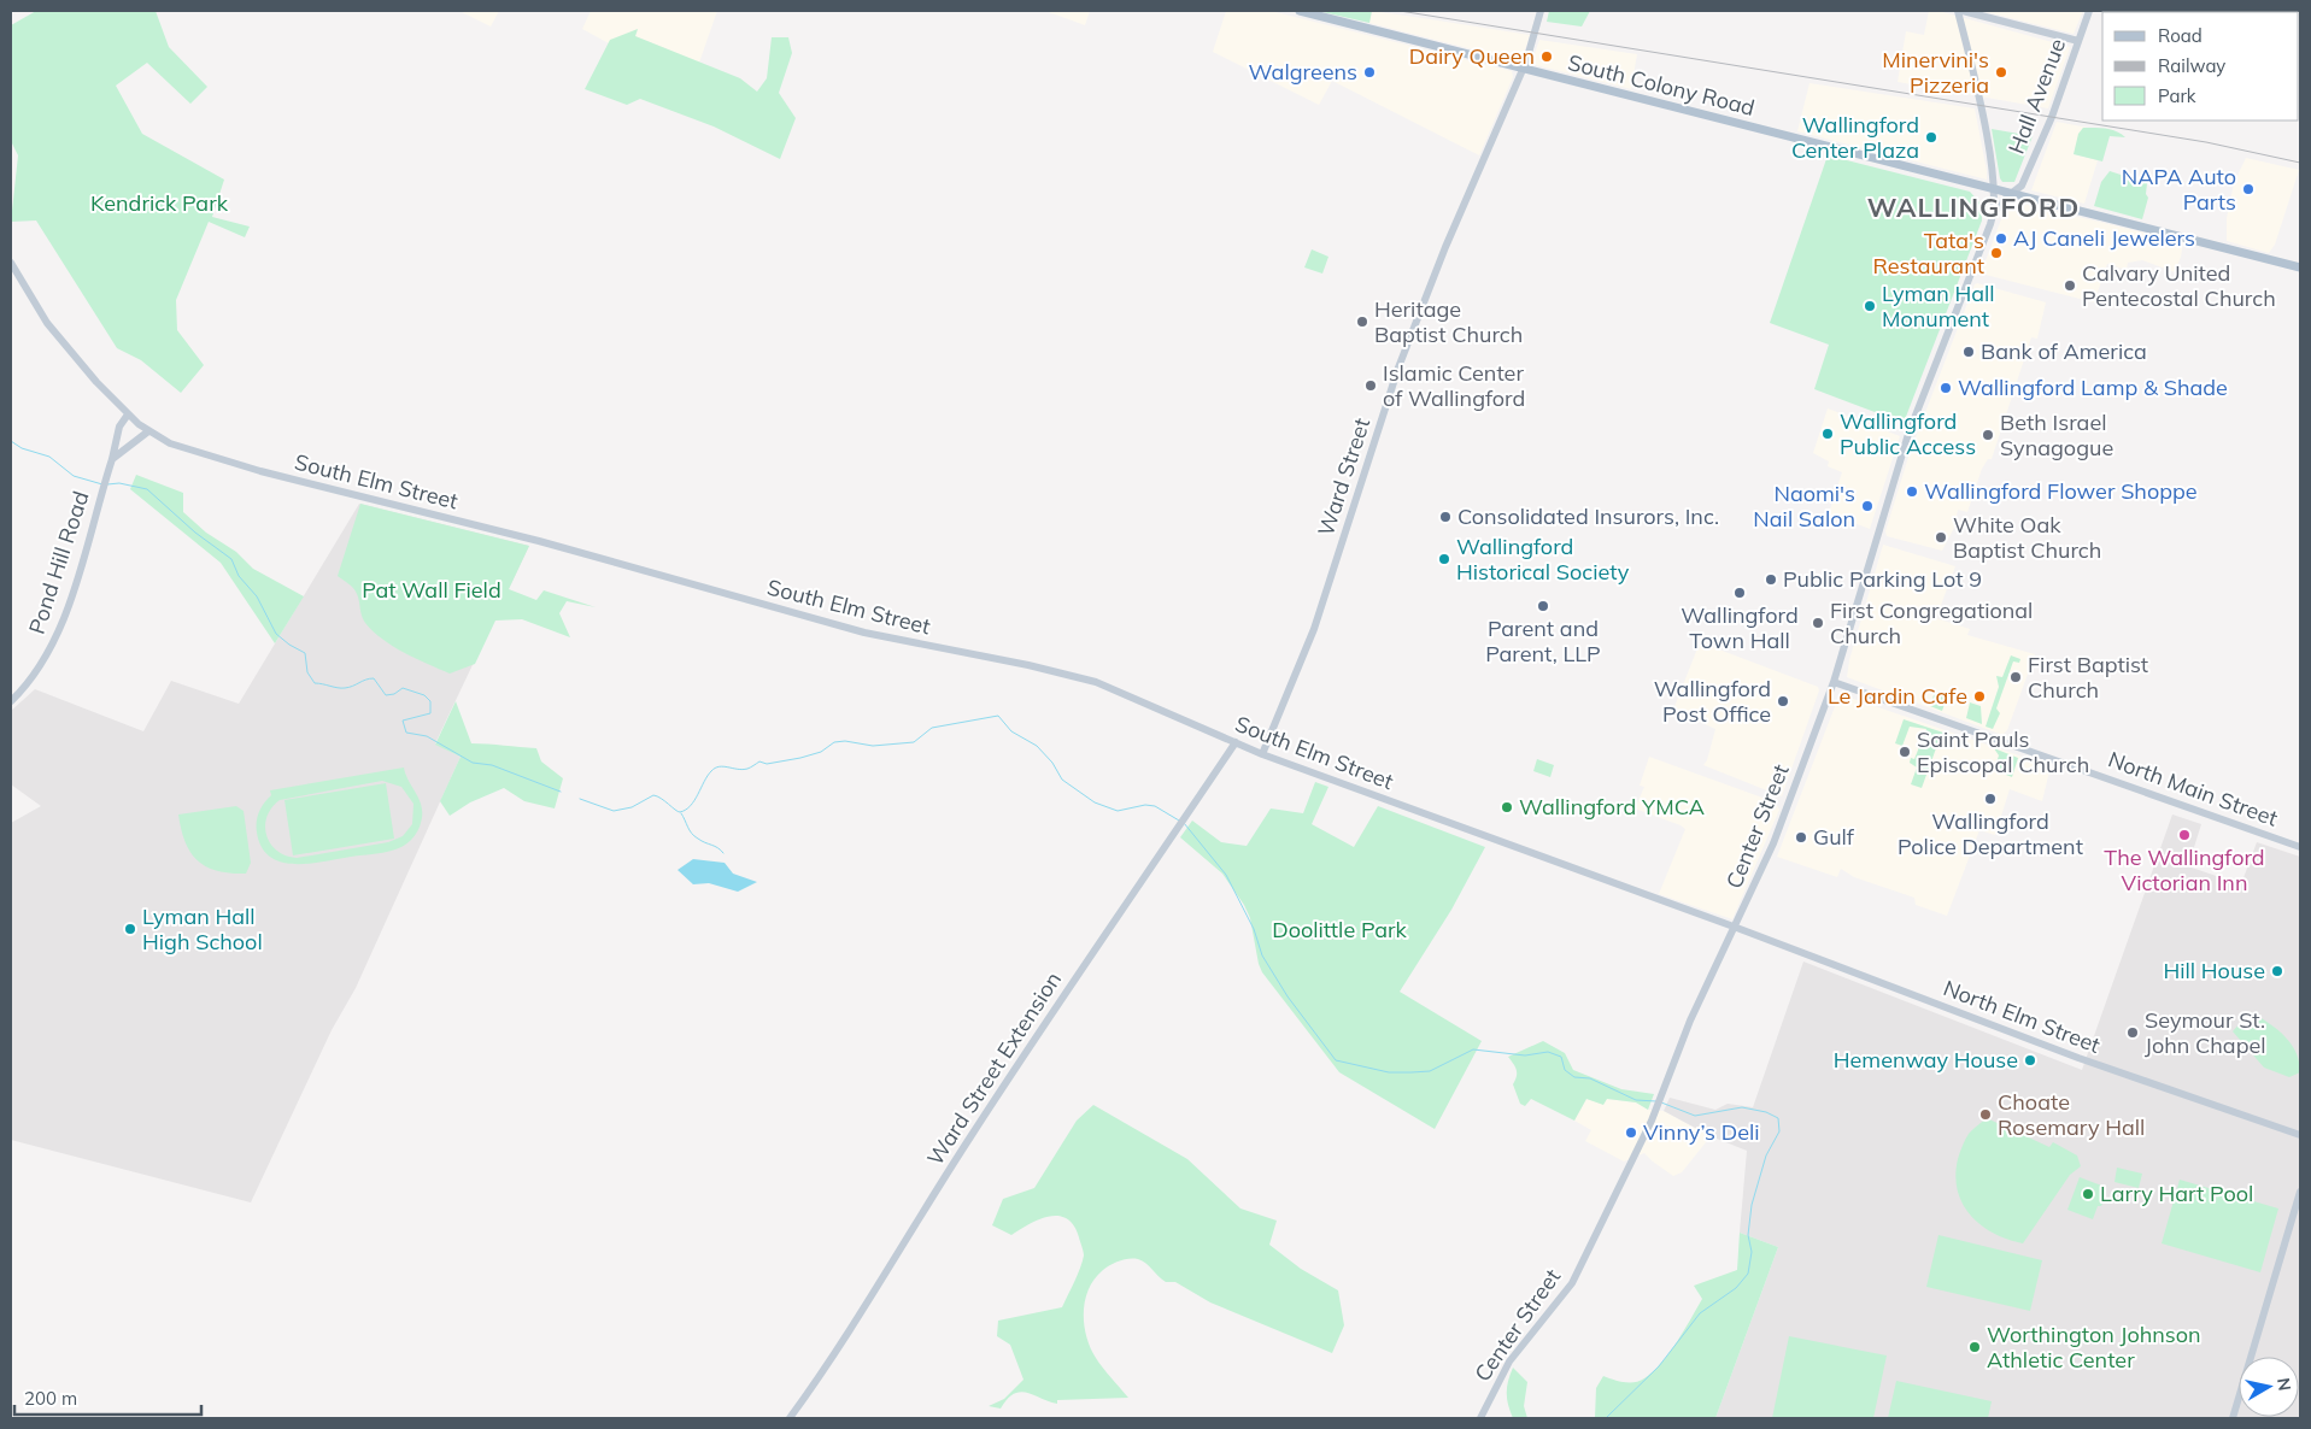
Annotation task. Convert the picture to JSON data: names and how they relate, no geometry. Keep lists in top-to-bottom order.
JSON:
{
  "streets": {
    "main road": [
      "South Colony Road",
      "Hall Avenue",
      "Ward Street",
      "South Elm Street",
      "Pond Hill Road",
      "North Main Street",
      "Center Street",
      "North Elm Street",
      "Ward Street Extension"
    ]
  },
  "crossings": [
    ["South Colony Road", "Hall Avenue"],
    ["South Colony Road", "Ward Street"],
    ["South Colony Road", "Center Street"],
    ["Hall Avenue", "Center Street"],
    ["Ward Street", "South Elm Street"],
    ["South Elm Street", "Pond Hill Road"],
    ["South Elm Street", "Center Street"],
    ["South Elm Street", "North Elm Street"],
    ["South Elm Street", "Ward Street Extension"],
    ["North Main Street", "Center Street"],
    ["Center Street", "North Elm Street"]
  ],
  "districts": ["WALLINGFORD"],
  "parks": ["Kendrick Park", "Pat Wall Field", "Doolittle Park"],
  "places": [
    "Dairy Queen",
    "Walgreens",
    "Minervini's Pizzeria",
    "Wallingford Center Plaza",
    "NAPA Auto Parts",
    "AJ Caneli Jewelers",
    "Tata's Restaurant",
    "Calvary United Pentecostal Church",
    "Lyman Hall Monument",
    "Heritage Baptist Church",
    "Bank of America",
    "Islamic Center of Wallingford",
    "Wallingford Lamp & Shade",
    "Wallingford Public Access",
    "Beth Israel Synagogue",
    "Wallingford Flower Shoppe",
    "Naomi's Nail Salon",
    "Consolidated Insurors, Inc.",
    "White Oak Baptist Church",
    "Wallingford Historical Society",
    "Public Parking Lot 9",
    "Wallingford Town Hall",
    "Parent and Parent, LLP",
    "First Congregational Church",
    "First Baptist Church",
    "Le Jardin Cafe",
    "Wallingford Post Office",
    "Saint Pauls Episcopal Church",
    "Wallingford Police Department",
    "Wallingford YMCA",
    "The Wallingford Victorian Inn",
    "Gulf",
    "Lyman Hall High School",
    "Hill House",
    "Seymour St. John Chapel",
    "Hemenway House",
    "Choate Rosemary Hall",
    "Vinny’s Deli",
    "Larry Hart Pool",
    "Worthington Johnson Athletic Center"
  ],
  "legend": ["Road", "Railway", "Park"],
  "scale_bar": "200 m",
  "north": "right"
}
